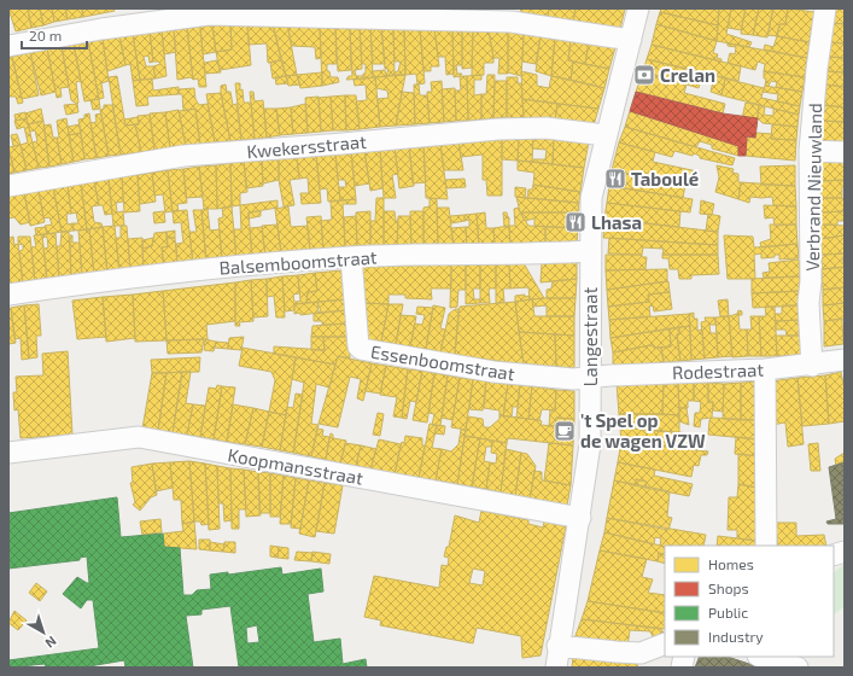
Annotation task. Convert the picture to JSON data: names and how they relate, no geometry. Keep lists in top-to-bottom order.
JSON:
{
  "streets": {
    "street": [
      "Kwekersstraat",
      "Verbrand Nieuwland",
      "Balsemboomstraat",
      "Langestraat",
      "Essenboomstraat",
      "Rodestraat",
      "Koopmansstraat"
    ]
  },
  "crossings": [
    ["Kwekersstraat", "Langestraat"],
    ["Verbrand Nieuwland", "Rodestraat"],
    ["Balsemboomstraat", "Langestraat"],
    ["Balsemboomstraat", "Essenboomstraat"],
    ["Langestraat", "Essenboomstraat"],
    ["Langestraat", "Rodestraat"],
    ["Langestraat", "Koopmansstraat"],
    ["Essenboomstraat", "Rodestraat"]
  ],
  "places": {
    "bank": ["Crelan"],
    "restaurant": ["Taboulé", "Lhasa"],
    "cafe": ["'t Spel op de wagen VZW"]
  },
  "legend": [
    "Homes",
    "Shops",
    "Public",
    "Industry"
  ],
  "scale_bar": "20 m",
  "north": "bottom right"
}
